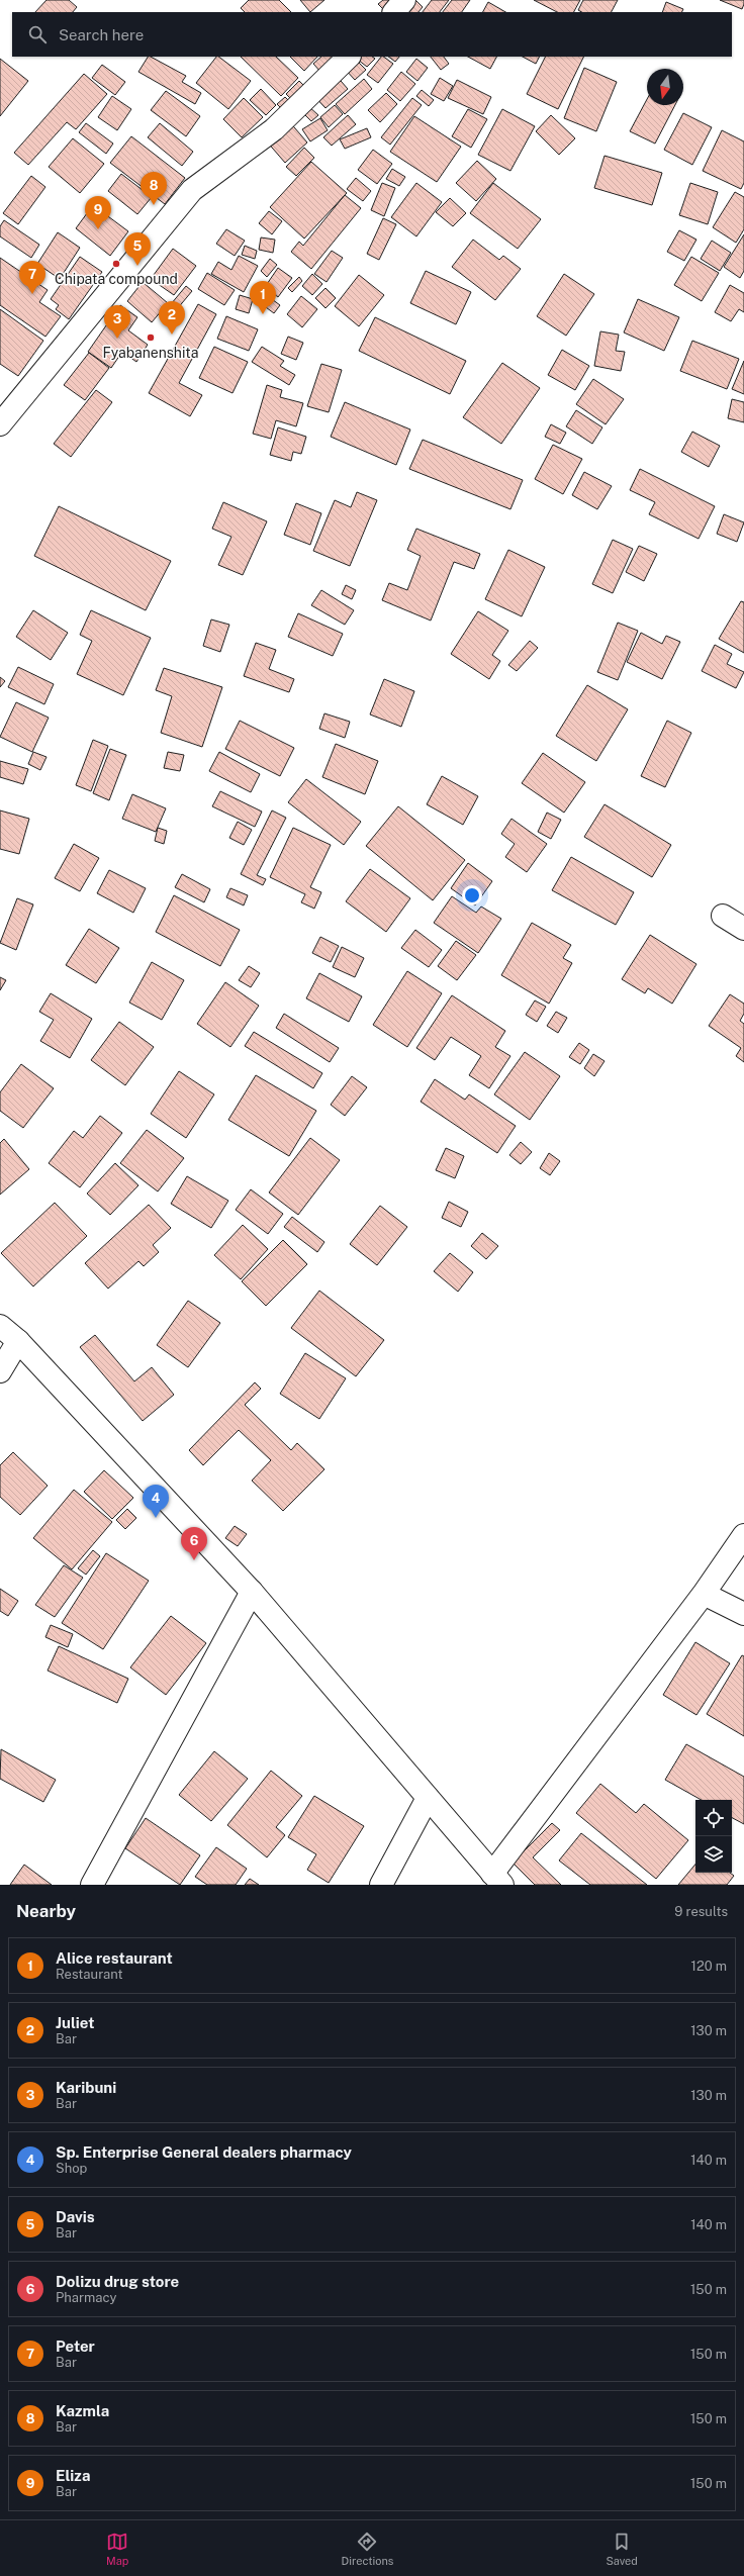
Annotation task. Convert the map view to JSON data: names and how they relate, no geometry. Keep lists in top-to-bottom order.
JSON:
{
  "places": ["Chipata compound", "Fyabanenshita"],
  "north": "bottom",
  "page": {
    "search": "Search here",
    "pins": [
      "8",
      "9",
      "5",
      "7",
      "1",
      "2",
      "3",
      "4",
      "6"
    ],
    "heading": ["Nearby", "9 results"],
    "list": [
      {
        "mark": "1",
        "name": "Alice restaurant",
        "note": "Restaurant",
        "value": "120 m"
      },
      {
        "mark": "2",
        "name": "Juliet",
        "note": "Bar",
        "value": "130 m"
      },
      {
        "mark": "3",
        "name": "Karibuni",
        "note": "Bar",
        "value": "130 m"
      },
      {
        "mark": "4",
        "name": "Sp. Enterprise General dealers pharmacy",
        "note": "Shop",
        "value": "140 m"
      },
      {
        "mark": "5",
        "name": "Davis",
        "note": "Bar",
        "value": "140 m"
      },
      {
        "mark": "6",
        "name": "Dolizu drug store",
        "note": "Pharmacy",
        "value": "150 m"
      },
      {
        "mark": "7",
        "name": "Peter",
        "note": "Bar",
        "value": "150 m"
      },
      {
        "mark": "8",
        "name": "Kazmla",
        "note": "Bar",
        "value": "150 m"
      },
      {
        "mark": "9",
        "name": "Eliza",
        "note": "Bar",
        "value": "150 m"
      }
    ],
    "nav": ["Map", "Directions", "Saved"]
  }
}
